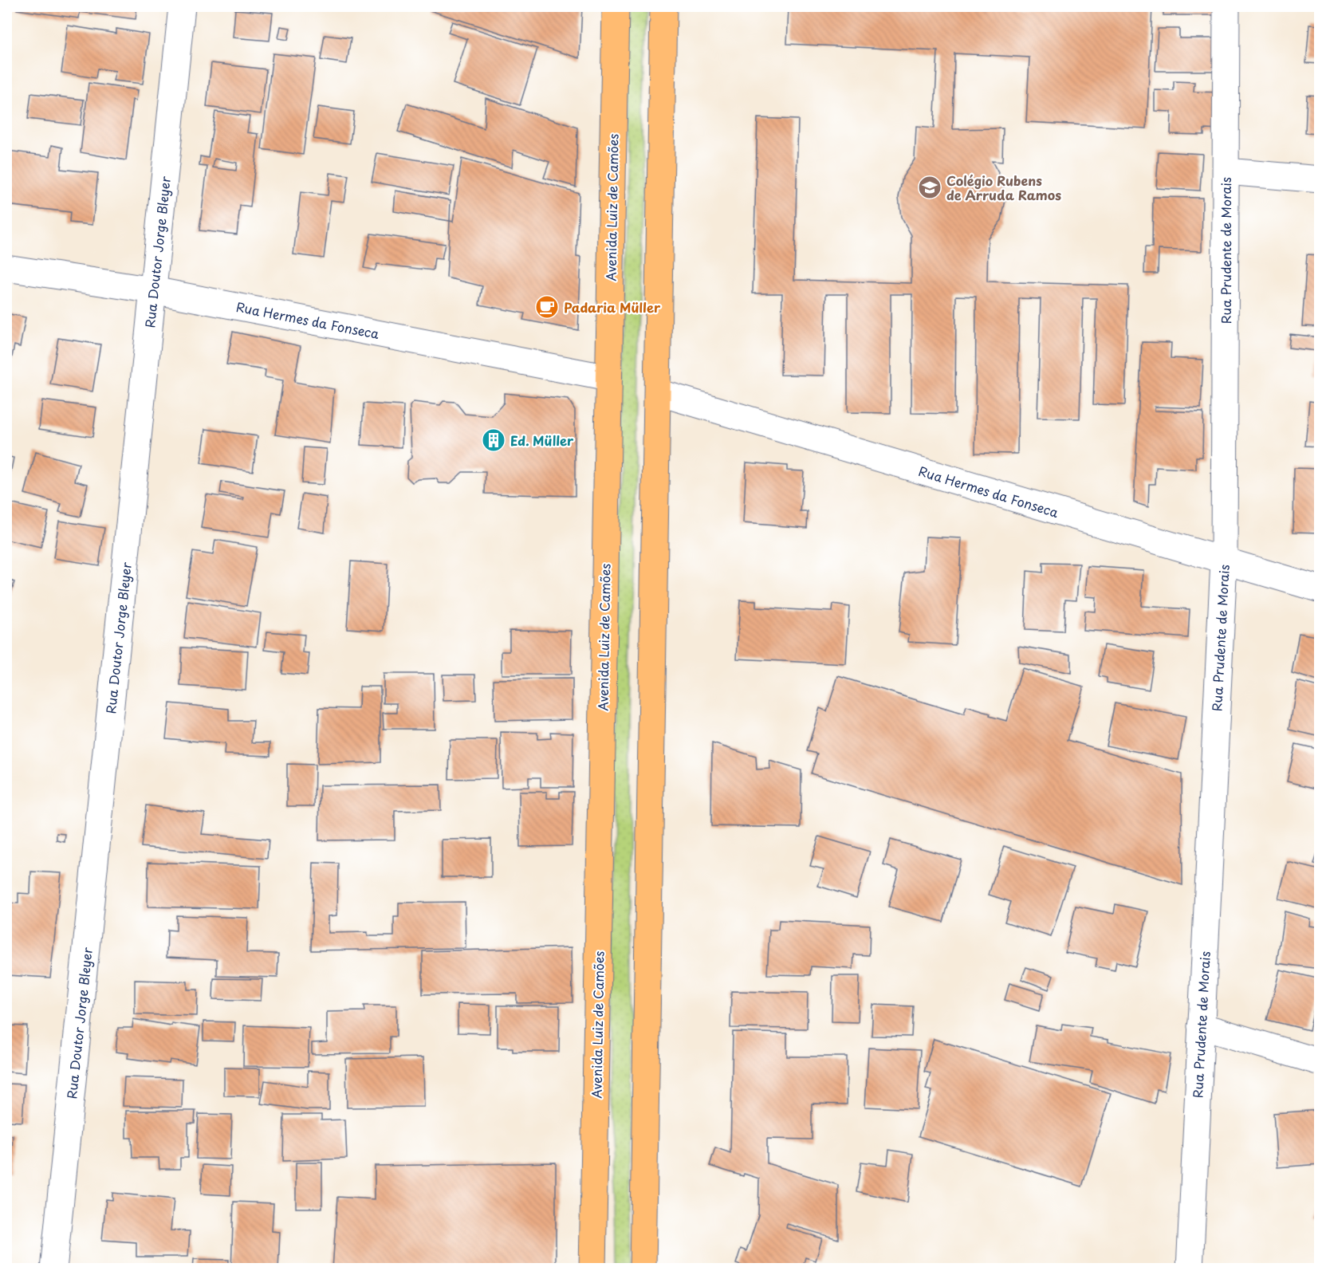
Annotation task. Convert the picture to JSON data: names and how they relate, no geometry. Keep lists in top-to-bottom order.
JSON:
{
  "streets": {
    "main road": ["Avenida Luiz de Camões"],
    "street": ["Rua Prudente de Morais", "Rua Doutor Jorge Bleyer", "Rua Hermes da Fonseca"]
  },
  "crossings": [
    ["Avenida Luiz de Camões", "Rua Hermes da Fonseca"],
    ["Rua Prudente de Morais", "Rua Hermes da Fonseca"],
    ["Rua Doutor Jorge Bleyer", "Rua Hermes da Fonseca"]
  ],
  "places": {
    "school or university": ["Colégio Rubens de Arruda Ramos"],
    "cafe": ["Padaria Müller"],
    "building": ["Ed. Müller"]
  }
}
